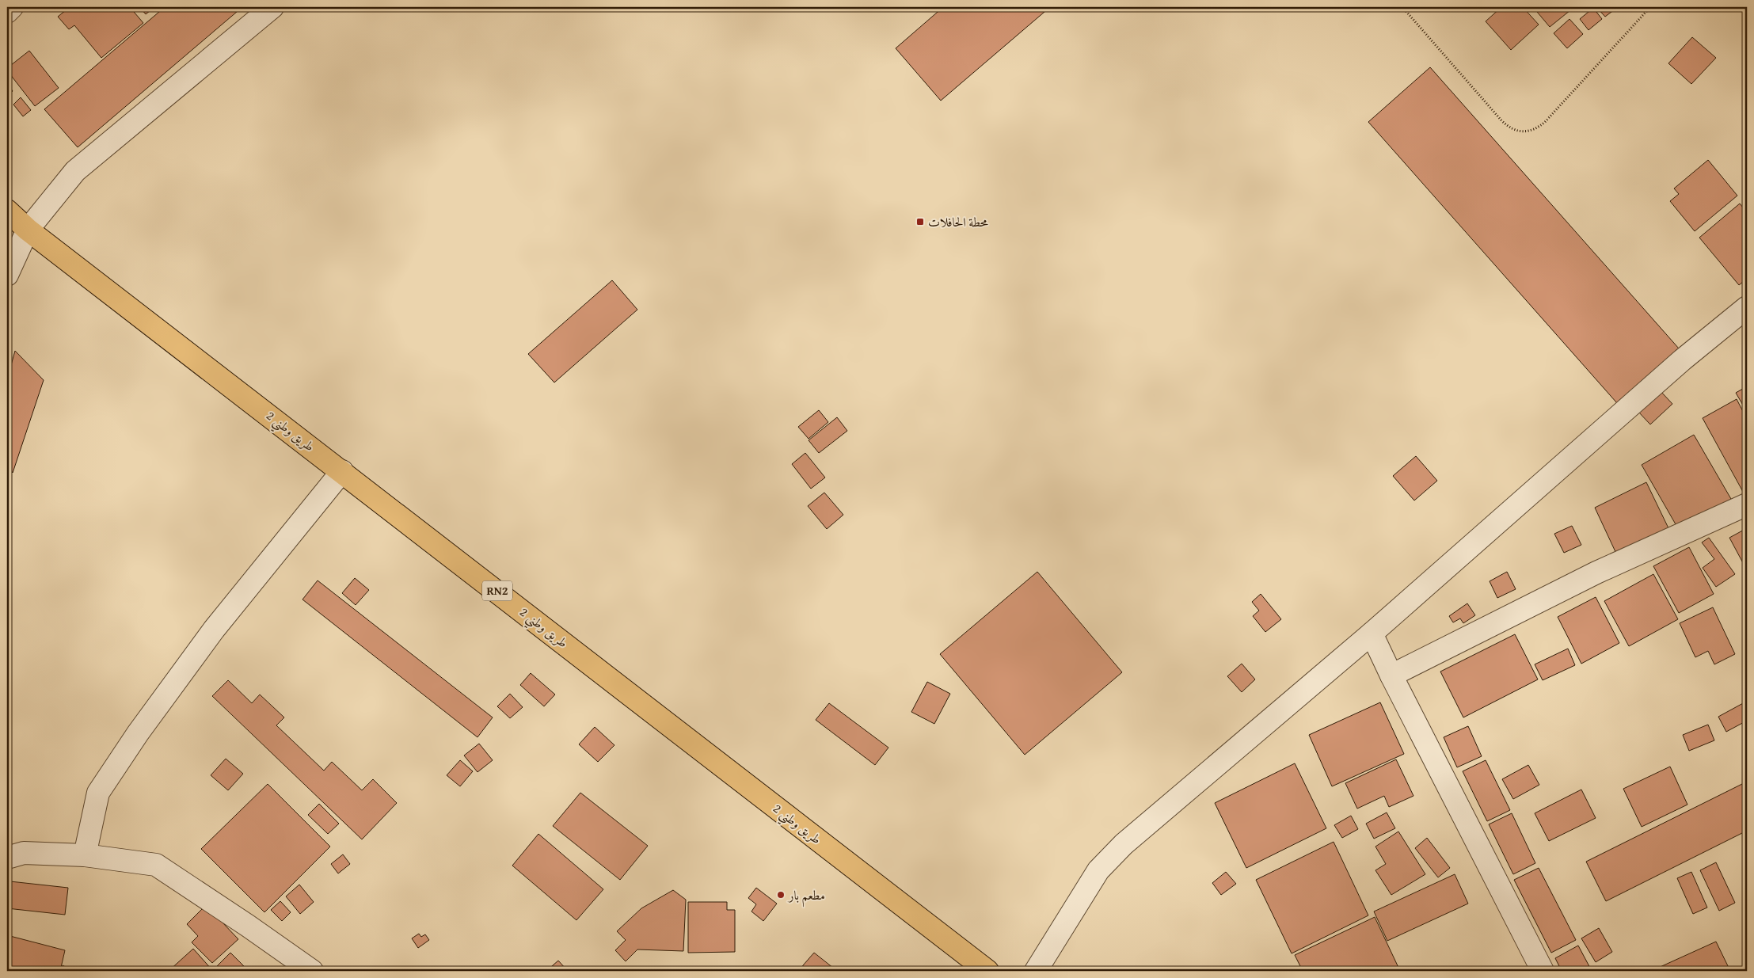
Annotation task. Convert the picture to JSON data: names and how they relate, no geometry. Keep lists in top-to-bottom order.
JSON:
{
  "streets": {
    "highway": ["طريق وطني 2", "RN2"]
  },
  "places": {
    "transit": ["محطة الحافلات"],
    "other": ["مطعم بار"]
  }
}
